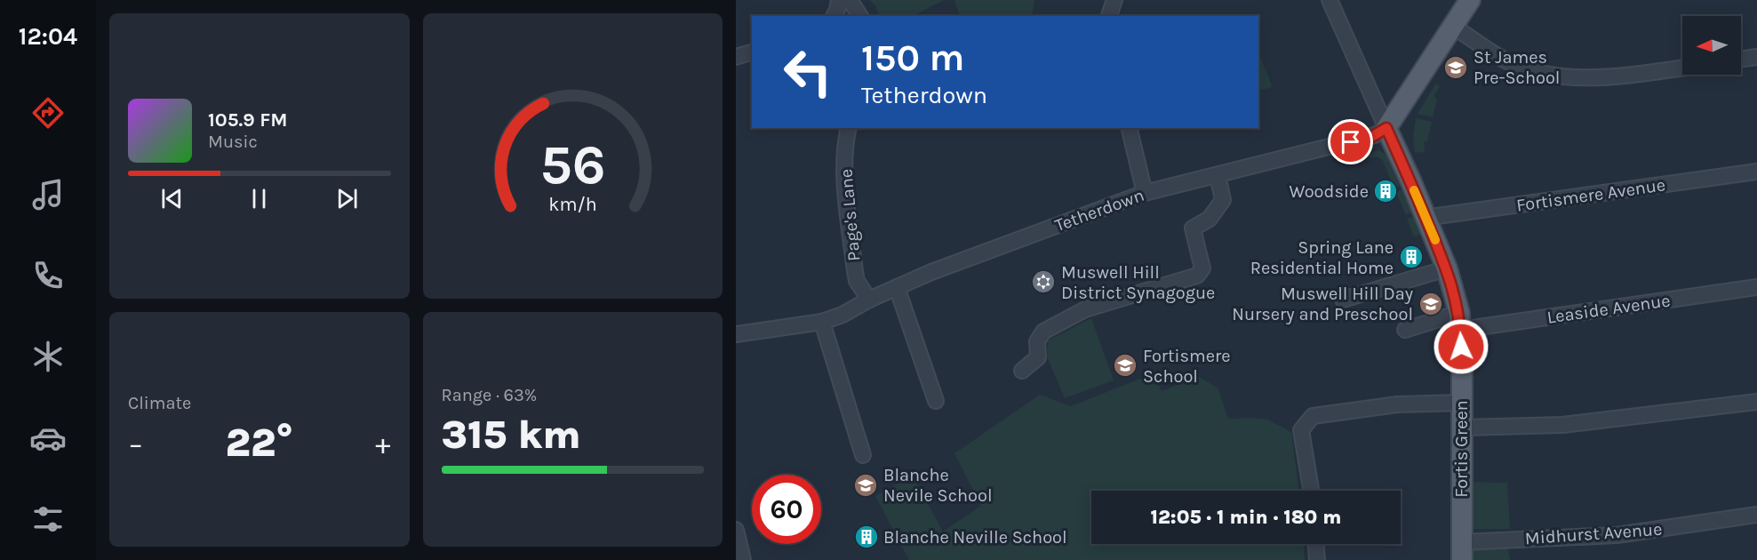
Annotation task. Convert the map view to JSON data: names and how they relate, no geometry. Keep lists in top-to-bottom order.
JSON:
{
  "streets": {
    "main road": ["Fortis Green"],
    "street": [
      "Fortismere Avenue",
      "Tetherdown",
      "Page's Lane",
      "Leaside Avenue",
      "Midhurst Avenue"
    ]
  },
  "crossings": [
    ["Fortismere Avenue", "Fortis Green"],
    ["Tetherdown", "Page's Lane"],
    ["Tetherdown", "Fortis Green"],
    ["Leaside Avenue", "Fortis Green"],
    ["Fortis Green", "Midhurst Avenue"]
  ],
  "places": {
    "school or university": [
      "St James Pre-School",
      "Muswell Hill Day Nursery and Preschool",
      "Fortismere School",
      "Blanche Nevile School"
    ],
    "building": ["Woodside", "Spring Lane Residential Home", "Blanche Neville School"],
    "synagogue": ["Muswell Hill District Synagogue"]
  },
  "north": "left",
  "page": {
    "tabs": "12:04",
    "turn": ["150 m", "Tetherdown"],
    "song": ["105.9 FM", "Music"],
    "tile": [
      "Climate",
      ["Range · 63%", "315 km"]
    ],
    "heat": ["−", "22°", "+"],
    "limit": "60",
    "trip": "12:05 · 1 min · 180 m",
    "gauge": ["56", "km/h"]
  }
}
